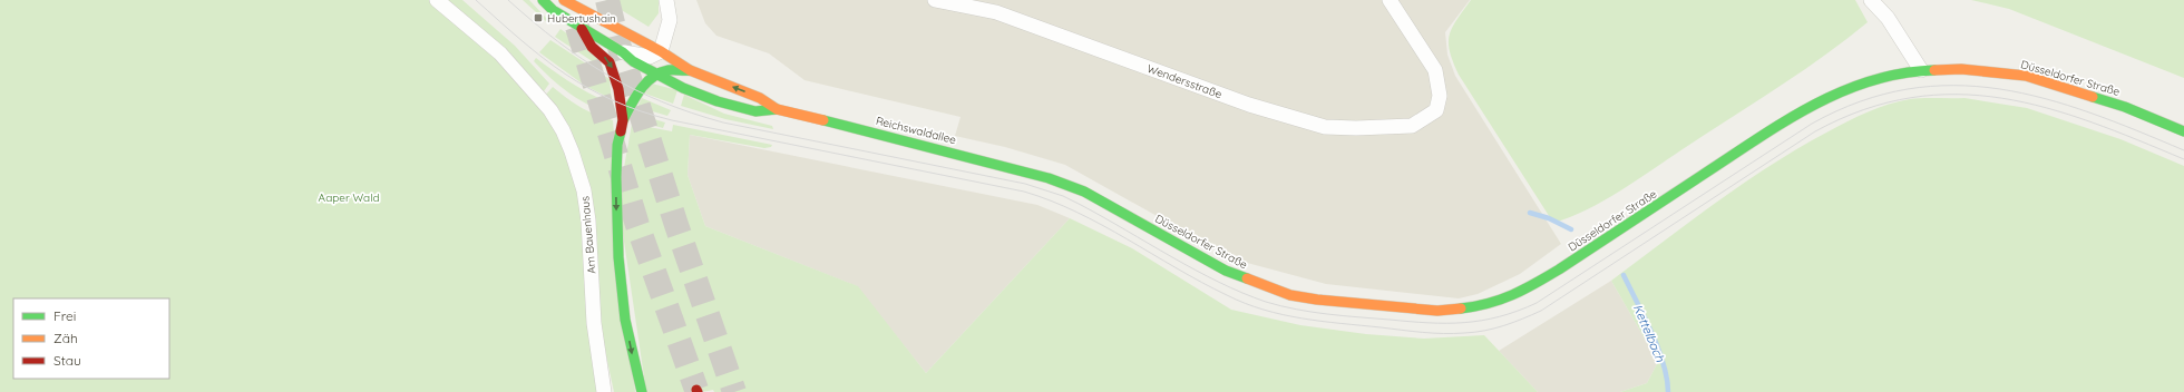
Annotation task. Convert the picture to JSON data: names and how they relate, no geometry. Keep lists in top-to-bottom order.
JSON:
{
  "streets": {
    "main road": ["Düsseldorfer Straße", "Reichswaldallee"],
    "street": ["Wendersstraße", "Am Bauenhaus"]
  },
  "crossings": [
    ["Düsseldorfer Straße", "Reichswaldallee"]
  ],
  "water": ["Kettelbach"],
  "parks": ["Aaper Wald"],
  "places": {
    "transit": ["Hubertushain"]
  },
  "legend": ["Frei", "Zäh", "Stau"]
}
